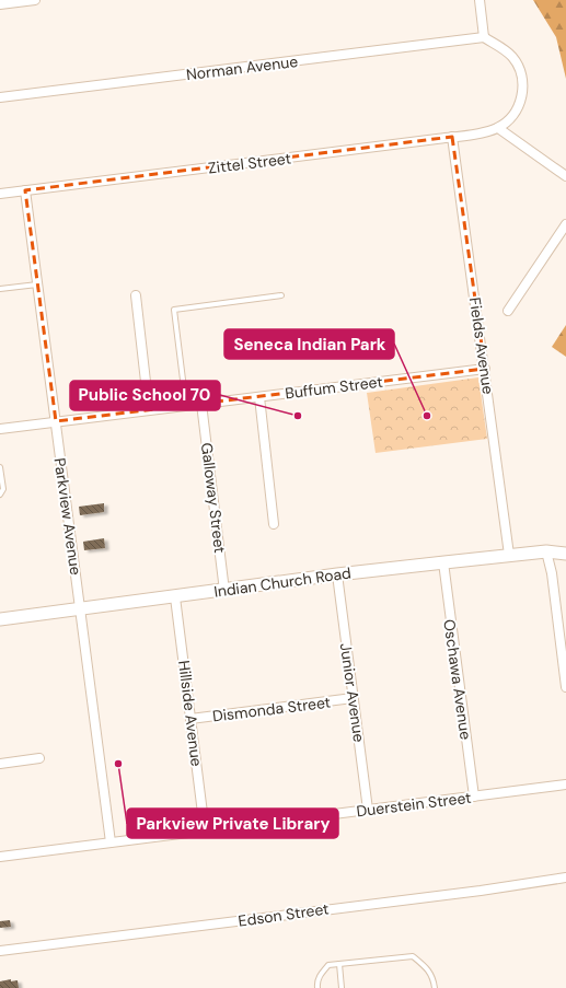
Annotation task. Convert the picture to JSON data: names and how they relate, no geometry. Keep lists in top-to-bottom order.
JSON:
{
  "streets": {
    "street": [
      "Norman Avenue",
      "Zittel Street",
      "Fields Avenue",
      "Buffum Street",
      "Galloway Street",
      "Parkview Avenue",
      "Indian Church Road",
      "Oschawa Avenue",
      "Junior Avenue",
      "Dismonda Street",
      "Hillside Avenue",
      "Duerstein Street",
      "Edson Street"
    ]
  },
  "crossings": [
    ["Zittel Street", "Fields Avenue"],
    ["Zittel Street", "Parkview Avenue"],
    ["Fields Avenue", "Buffum Street"],
    ["Fields Avenue", "Indian Church Road"],
    ["Buffum Street", "Galloway Street"],
    ["Buffum Street", "Parkview Avenue"],
    ["Galloway Street", "Indian Church Road"],
    ["Parkview Avenue", "Indian Church Road"],
    ["Parkview Avenue", "Duerstein Street"],
    ["Indian Church Road", "Oschawa Avenue"],
    ["Indian Church Road", "Junior Avenue"],
    ["Indian Church Road", "Hillside Avenue"],
    ["Oschawa Avenue", "Duerstein Street"],
    ["Junior Avenue", "Dismonda Street"],
    ["Junior Avenue", "Duerstein Street"],
    ["Dismonda Street", "Hillside Avenue"],
    ["Hillside Avenue", "Duerstein Street"]
  ],
  "places": ["Public School 70", "Seneca Indian Park", "Parkview Private Library"]
}
